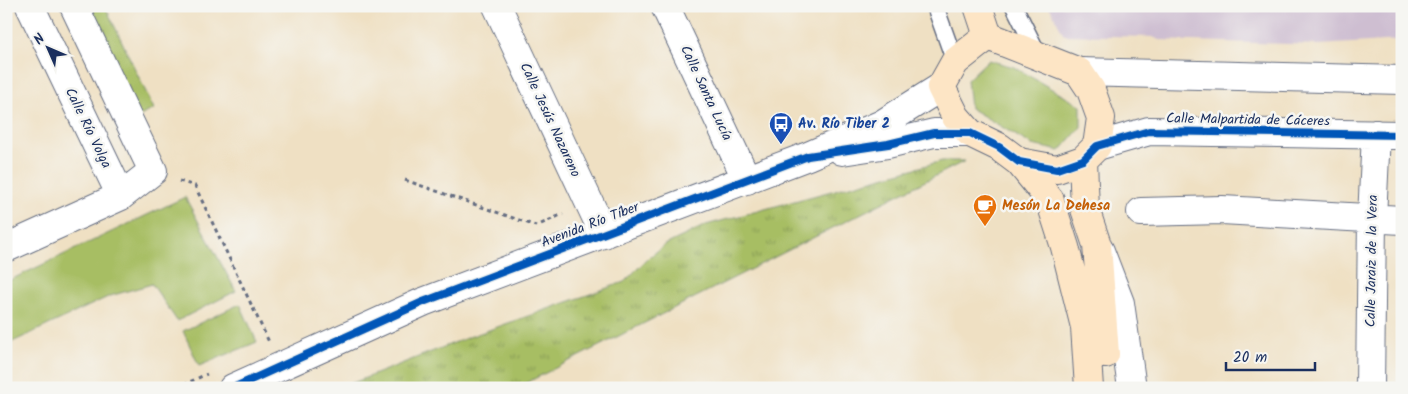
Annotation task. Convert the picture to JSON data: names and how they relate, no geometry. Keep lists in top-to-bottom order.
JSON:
{
  "streets": {
    "street": [
      "Calle Santa Lucía",
      "Calle Jesús Nazareno",
      "Calle Malpartida de Cáceres",
      "Calle Río Volga",
      "Avenida Río Tíber",
      "Calle Jaraiz de la Vera"
    ]
  },
  "crossings": [
    ["Calle Santa Lucía", "Avenida Río Tíber"],
    ["Calle Jesús Nazareno", "Avenida Río Tíber"],
    ["Calle Malpartida de Cáceres", "Avenida Río Tíber"],
    ["Calle Malpartida de Cáceres", "Calle Jaraiz de la Vera"]
  ],
  "places": {
    "bus stop": ["Av. Río Tiber 2"],
    "cafe": ["Mesón La Dehesa"]
  },
  "scale_bar": "20 m",
  "north": "top left"
}
